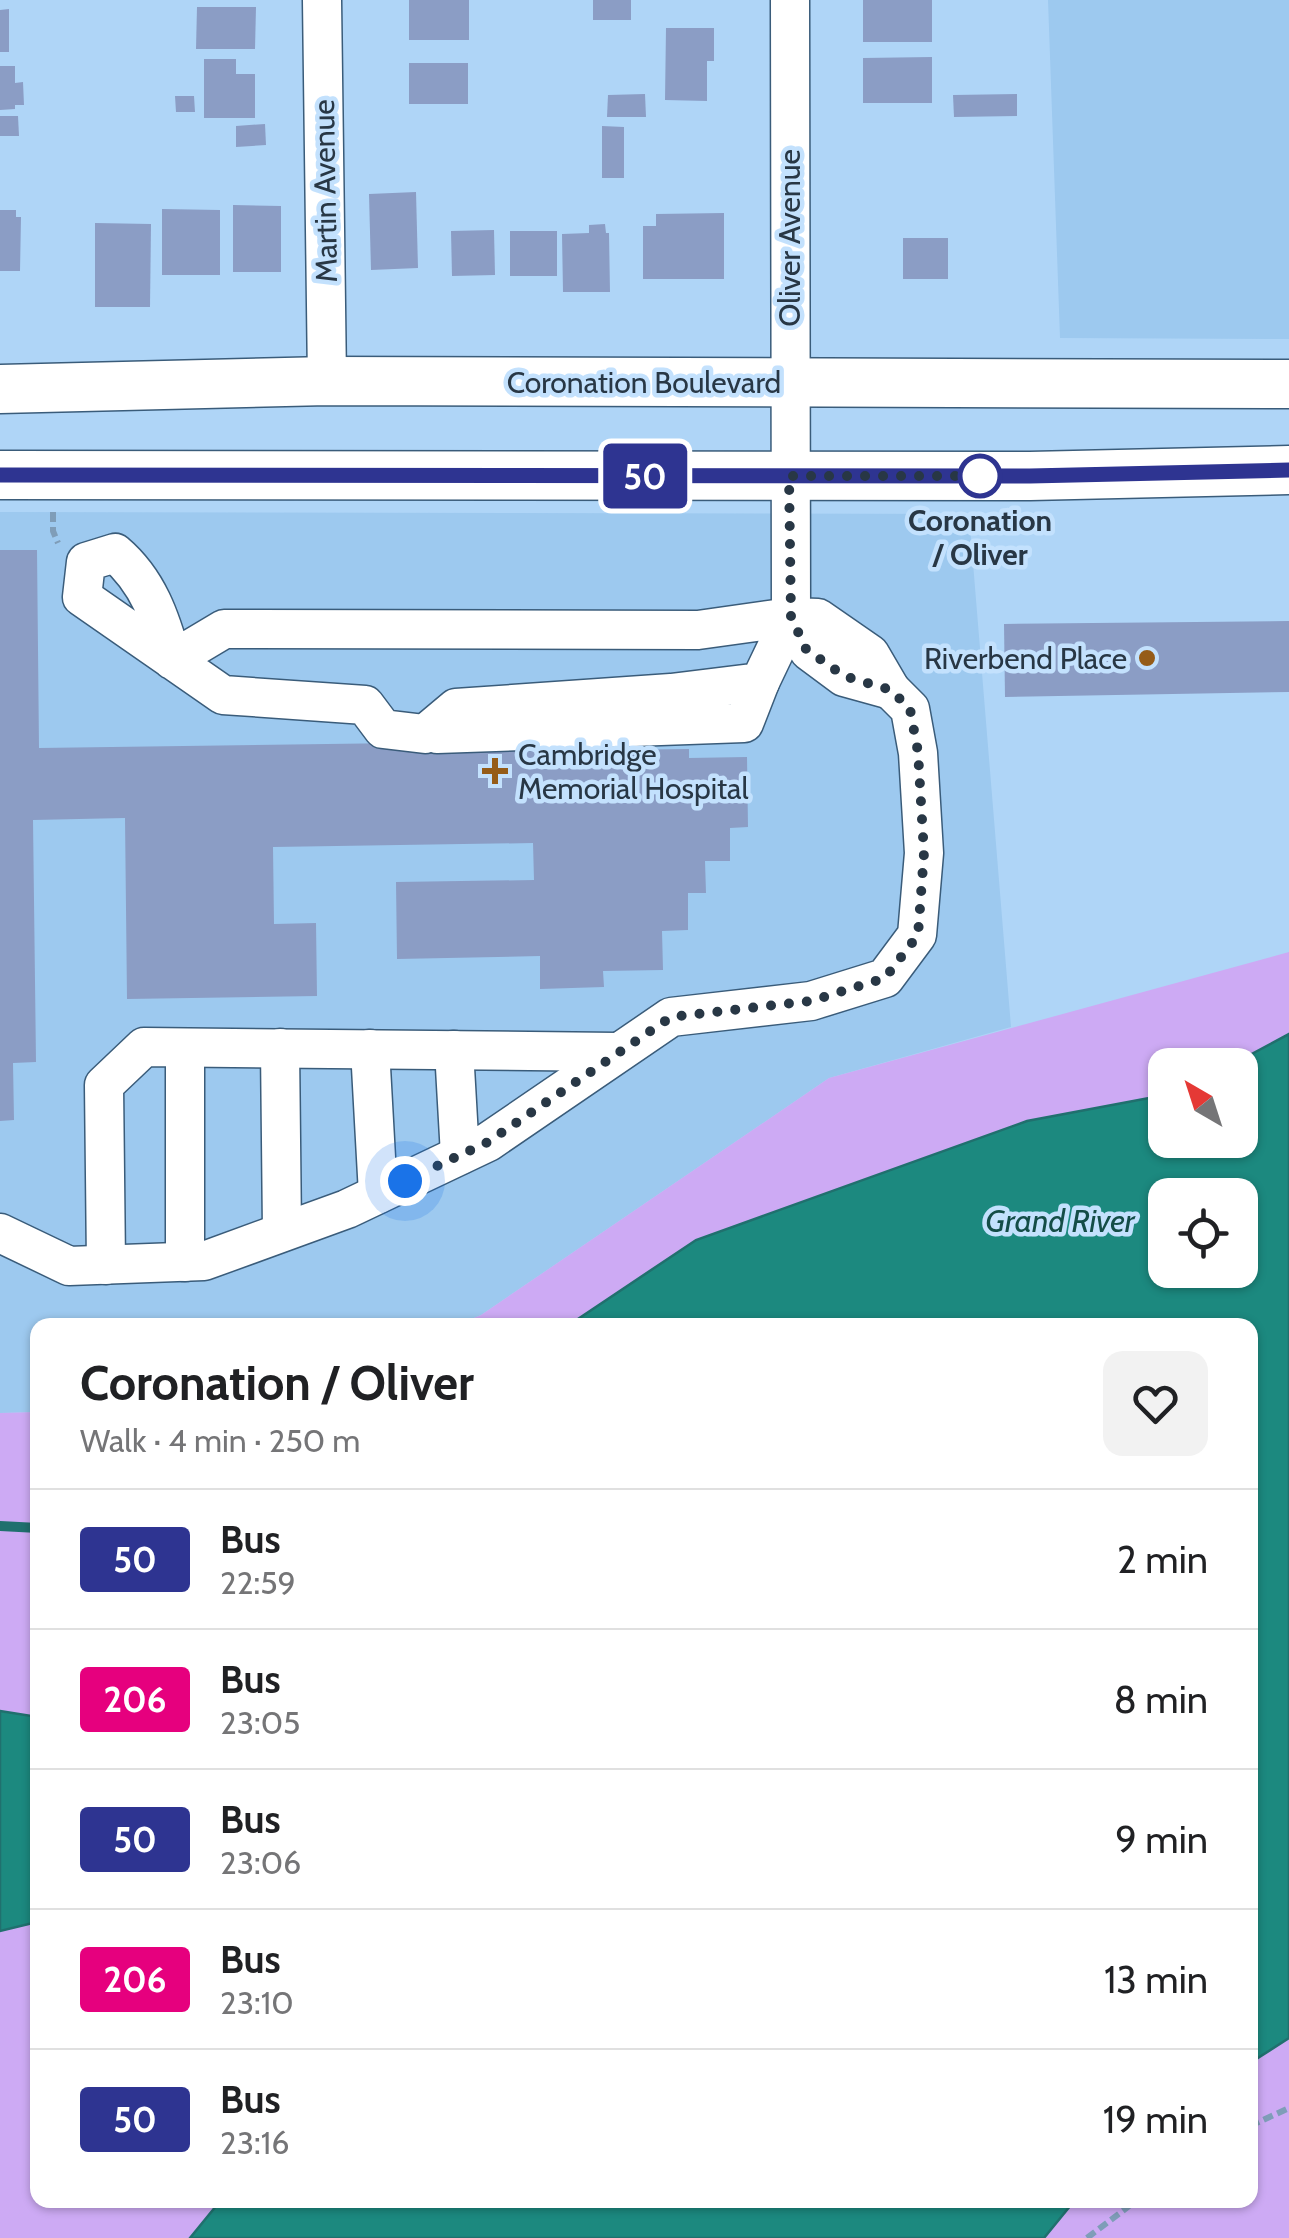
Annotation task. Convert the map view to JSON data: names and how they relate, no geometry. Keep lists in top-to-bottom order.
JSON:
{
  "streets": {
    "main road": ["Coronation Boulevard"],
    "street": ["Martin Avenue", "Oliver Avenue"]
  },
  "crossings": [
    ["Martin Avenue", "Coronation Boulevard"],
    ["Oliver Avenue", "Coronation Boulevard"]
  ],
  "water": ["Grand River"],
  "places": {
    "other": ["Coronation / Oliver", "Riverbend Place"],
    "health": ["Cambridge Memorial Hospital"]
  },
  "lines": ["bus line 50"],
  "north": "top left",
  "page": {
    "on_map": "50",
    "heading": ["Coronation / Oliver", "Walk · 4 min · 250 m"],
    "list": [
      {
        "mark": "50",
        "name": "Bus",
        "note": "22:59",
        "value": "2 min"
      },
      {
        "mark": "206",
        "name": "Bus",
        "note": "23:05",
        "value": "8 min"
      },
      {
        "mark": "50",
        "name": "Bus",
        "note": "23:06",
        "value": "9 min"
      },
      {
        "mark": "206",
        "name": "Bus",
        "note": "23:10",
        "value": "13 min"
      },
      {
        "mark": "50",
        "name": "Bus",
        "note": "23:16",
        "value": "19 min"
      }
    ]
  }
}
